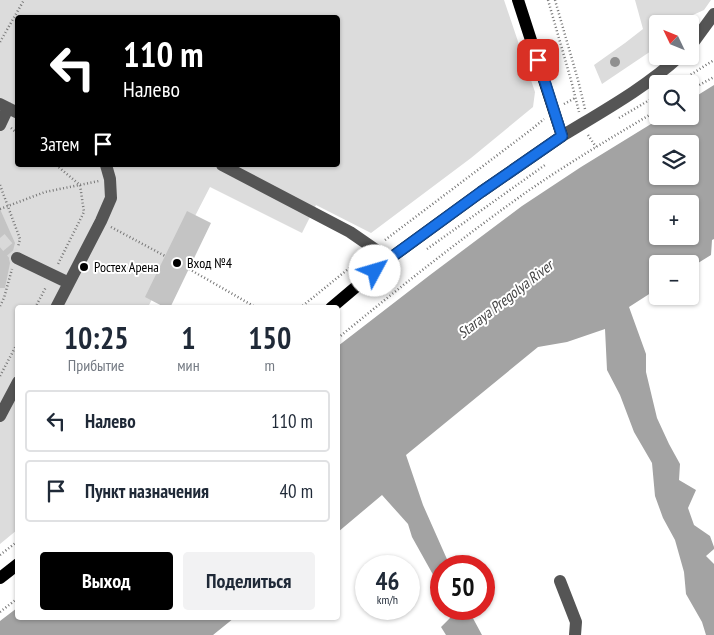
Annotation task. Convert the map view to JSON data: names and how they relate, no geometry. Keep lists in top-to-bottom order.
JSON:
{
  "water": ["Staraya Pregolya River"],
  "places": ["Вход №4", "Ростех Арена"],
  "north": "top left",
  "page": {
    "map_buttons": ["+", "−"],
    "turn": ["110 m", "Налево"],
    "then": "Затем",
    "eta": [
      "10:25",
      "Прибытие",
      "1",
      "мин",
      "150",
      "m"
    ],
    "list": [
      {
        "name": "Налево",
        "value": "110 m"
      },
      {
        "name": "Пункт назначения",
        "value": "40 m"
      }
    ],
    "buttons": ["Выход", "Поделиться"],
    "speed": "46 km/h",
    "limit": "50"
  }
}
